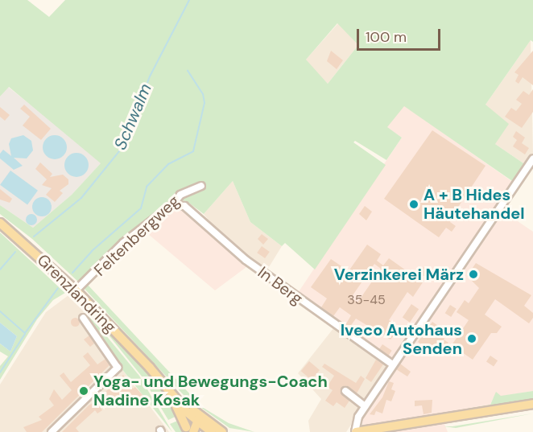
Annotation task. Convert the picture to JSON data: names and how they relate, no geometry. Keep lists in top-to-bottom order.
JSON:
{
  "streets": {
    "main road": ["Grenzlandring"],
    "street": ["Feltenbergweg", "In Berg"]
  },
  "crossings": [
    ["Feltenbergweg", "In Berg"],
    ["Feltenbergweg", "Grenzlandring"]
  ],
  "water": ["Schwalm"],
  "places": [
    "A + B Hides Häutehandel",
    "Verzinkerei März",
    "Iveco Autohaus Senden",
    "Yoga- und Bewegungs-Coach Nadine Kosak"
  ],
  "house_numbers": ["35-45"],
  "scale_bar": "100 m"
}
